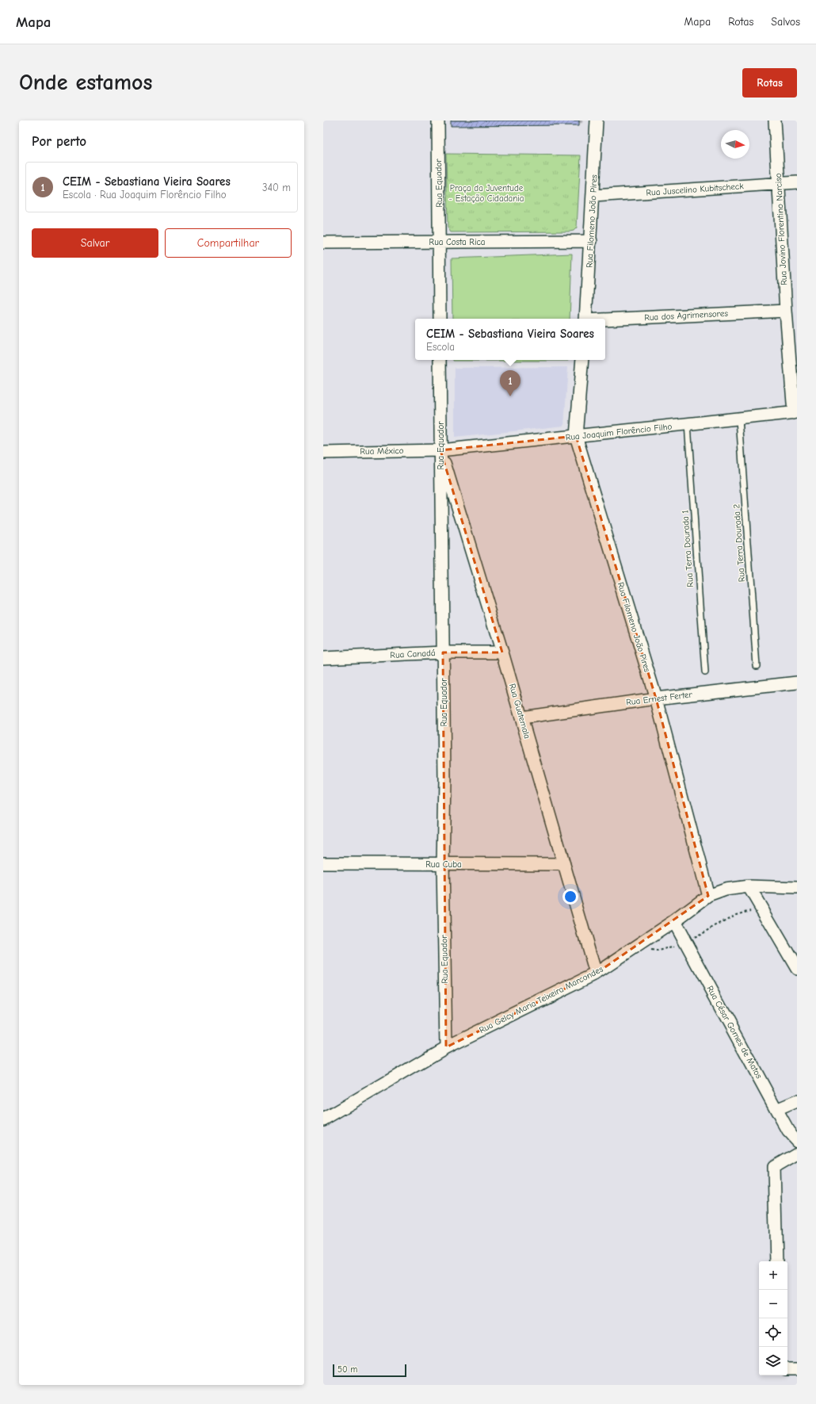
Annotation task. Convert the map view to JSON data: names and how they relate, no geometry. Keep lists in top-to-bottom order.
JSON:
{
  "streets": {
    "street": [
      "Rua Equador",
      "Rua Juscelino Kubitscheck",
      "Rua Filomeno João Pires",
      "Rua Jovino Florentino Narciso",
      "Rua Costa Rica",
      "Rua dos Agrimensores",
      "Rua Joaquim Florêncio Filho",
      "Rua México",
      "Rua Canadá",
      "Rua Ernest Ferter",
      "Rua Guatemala",
      "Rua Cuba",
      "Rua Gelcy Maria Teixeira Marcondes",
      "Rua César Gomes de Matos"
    ],
    "lane": ["Rua Terra Dourada 2", "Rua Terra Dourada 1"]
  },
  "crossings": [
    ["Rua Equador", "Rua Costa Rica"],
    ["Rua Equador", "Rua Joaquim Florêncio Filho"],
    ["Rua Equador", "Rua México"],
    ["Rua Equador", "Rua Canadá"],
    ["Rua Equador", "Rua Guatemala"],
    ["Rua Equador", "Rua Cuba"],
    ["Rua Equador", "Rua Gelcy Maria Teixeira Marcondes"],
    ["Rua Juscelino Kubitscheck", "Rua Filomeno João Pires"],
    ["Rua Juscelino Kubitscheck", "Rua Jovino Florentino Narciso"],
    ["Rua Filomeno João Pires", "Rua Costa Rica"],
    ["Rua Filomeno João Pires", "Rua Joaquim Florêncio Filho"],
    ["Rua Filomeno João Pires", "Rua Ernest Ferter"],
    ["Rua Filomeno João Pires", "Rua Gelcy Maria Teixeira Marcondes"],
    ["Rua Jovino Florentino Narciso", "Rua dos Agrimensores"],
    ["Rua Jovino Florentino Narciso", "Rua Joaquim Florêncio Filho"],
    ["Rua Joaquim Florêncio Filho", "Rua México"],
    ["Rua Joaquim Florêncio Filho", "Rua Terra Dourada 2"],
    ["Rua Joaquim Florêncio Filho", "Rua Terra Dourada 1"],
    ["Rua Joaquim Florêncio Filho", "Rua Guatemala"],
    ["Rua México", "Rua Guatemala"],
    ["Rua Canadá", "Rua Guatemala"],
    ["Rua Ernest Ferter", "Rua Guatemala"],
    ["Rua Guatemala", "Rua Cuba"],
    ["Rua Guatemala", "Rua Gelcy Maria Teixeira Marcondes"],
    ["Rua Gelcy Maria Teixeira Marcondes", "Rua César Gomes de Matos"]
  ],
  "parks": ["Praça da Juventude - Estação Cidadania"],
  "scale_bar": "50 m",
  "north": "right",
  "page": {
    "header": "Mapa",
    "nav": ["Mapa", "Rotas", "Salvos"],
    "buttons": [
      "Rotas",
      ["Salvar", "Compartilhar"]
    ],
    "title": "Onde estamos",
    "heading": "Por perto",
    "list": [
      {
        "mark": "1",
        "name": "CEIM - Sebastiana Vieira Soares",
        "note": "Escola · Rua Joaquim Florêncio Filho",
        "value": "340 m"
      }
    ],
    "popup": ["CEIM - Sebastiana Vieira Soares", "Escola"],
    "pins": "1",
    "map_buttons": ["+", "−"],
    "scale": "50 m"
  }
}
